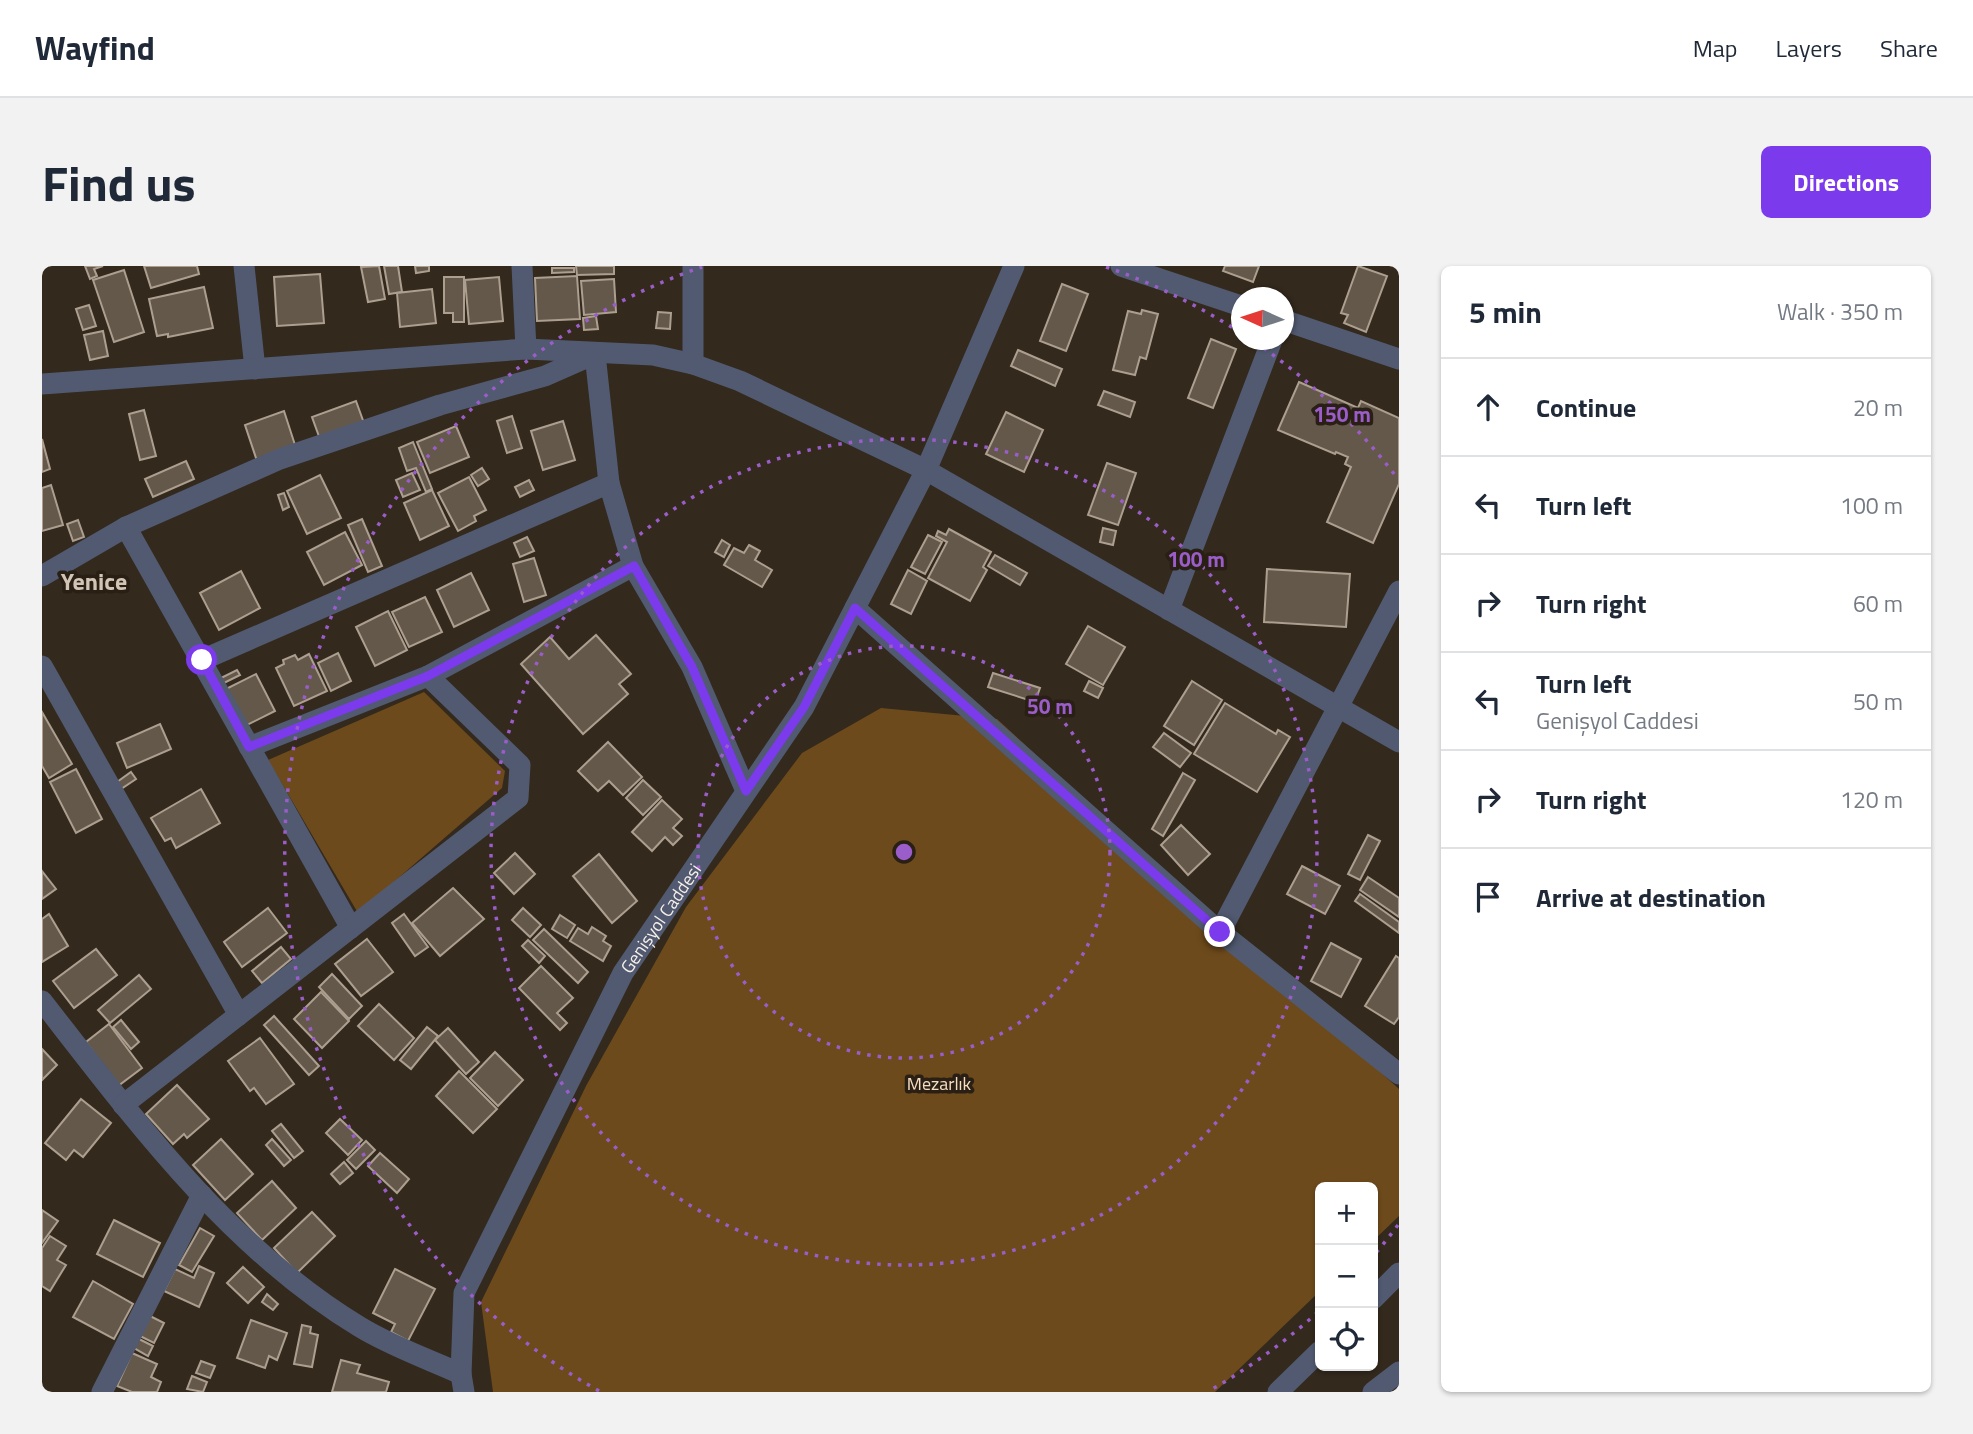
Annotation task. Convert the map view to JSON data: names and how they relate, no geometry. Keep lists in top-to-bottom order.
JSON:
{
  "streets": {
    "street": ["Genişyol Caddesi"]
  },
  "districts": ["Yenice"],
  "parks": ["Mezarlık"],
  "north": "left",
  "page": {
    "header": "Wayfind",
    "nav": ["Map", "Layers", "Share"],
    "title": "Find us",
    "buttons": "Directions",
    "heading": ["5 min", "Walk · 350 m"],
    "list": [
      ["Continue", "20 m"],
      ["Turn left", "100 m"],
      ["Turn right", "60 m"],
      ["Turn left", "Genişyol Caddesi", "50 m"],
      ["Turn right", "120 m"],
      "Arrive at destination"
    ],
    "map_buttons": ["+", "−"]
  },
  "rings": ["150 m", "100 m", "50 m"]
}
